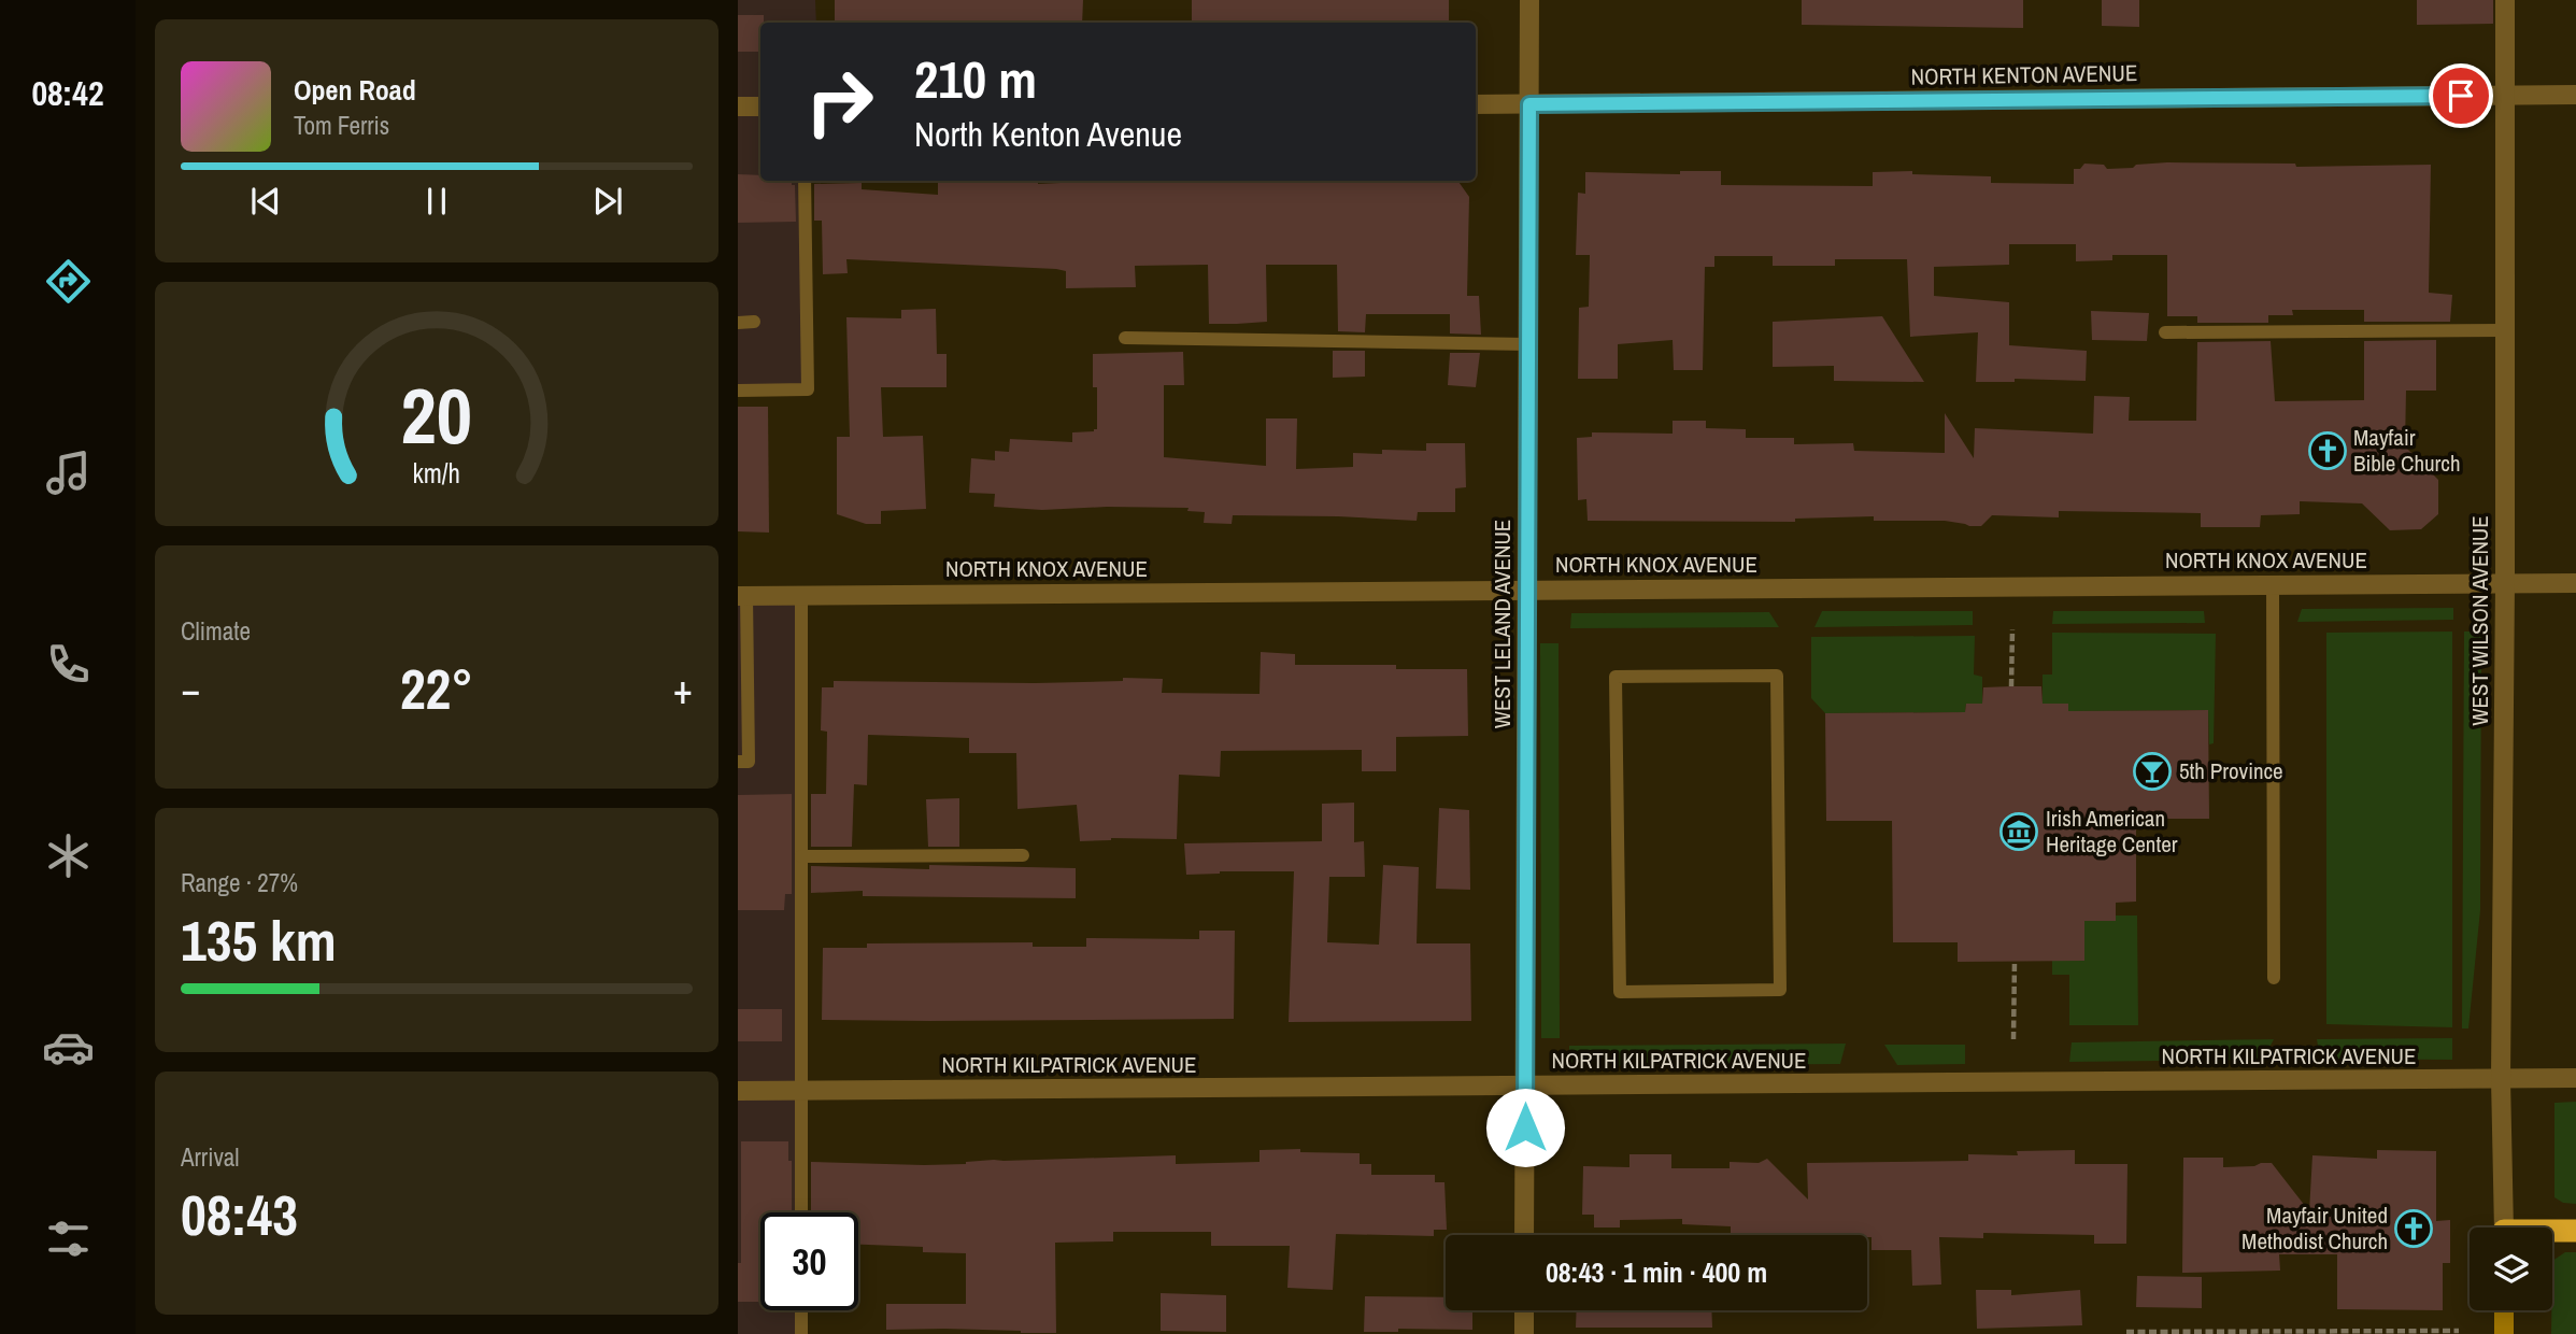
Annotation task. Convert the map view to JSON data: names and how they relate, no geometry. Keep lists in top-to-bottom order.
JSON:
{
  "streets": {
    "street": [
      "NORTH KENTON AVENUE",
      "NORTH KNOX AVENUE",
      "WEST WILSON AVENUE",
      "WEST LELAND AVENUE",
      "NORTH KILPATRICK AVENUE"
    ]
  },
  "crossings": [
    ["NORTH KENTON AVENUE", "WEST WILSON AVENUE"],
    ["NORTH KENTON AVENUE", "WEST LELAND AVENUE"],
    ["NORTH KNOX AVENUE", "WEST WILSON AVENUE"],
    ["NORTH KNOX AVENUE", "WEST LELAND AVENUE"],
    ["WEST WILSON AVENUE", "NORTH KILPATRICK AVENUE"],
    ["WEST LELAND AVENUE", "NORTH KILPATRICK AVENUE"]
  ],
  "places": {
    "church": ["Mayfair Bible Church", "Mayfair United Methodist Church"],
    "bar": ["5th Province"],
    "museum": ["Irish American Heritage Center"]
  },
  "page": {
    "tabs": "08:42",
    "turn": ["210 m", "North Kenton Avenue"],
    "song": ["Open Road", "Tom Ferris"],
    "tile": [
      "Climate",
      ["Range · 27%", "135 km"],
      ["Arrival", "08:43"]
    ],
    "heat": ["−", "22°", "+"],
    "limit": "30",
    "trip": "08:43 · 1 min · 400 m",
    "gauge": ["20", "km/h"]
  }
}
